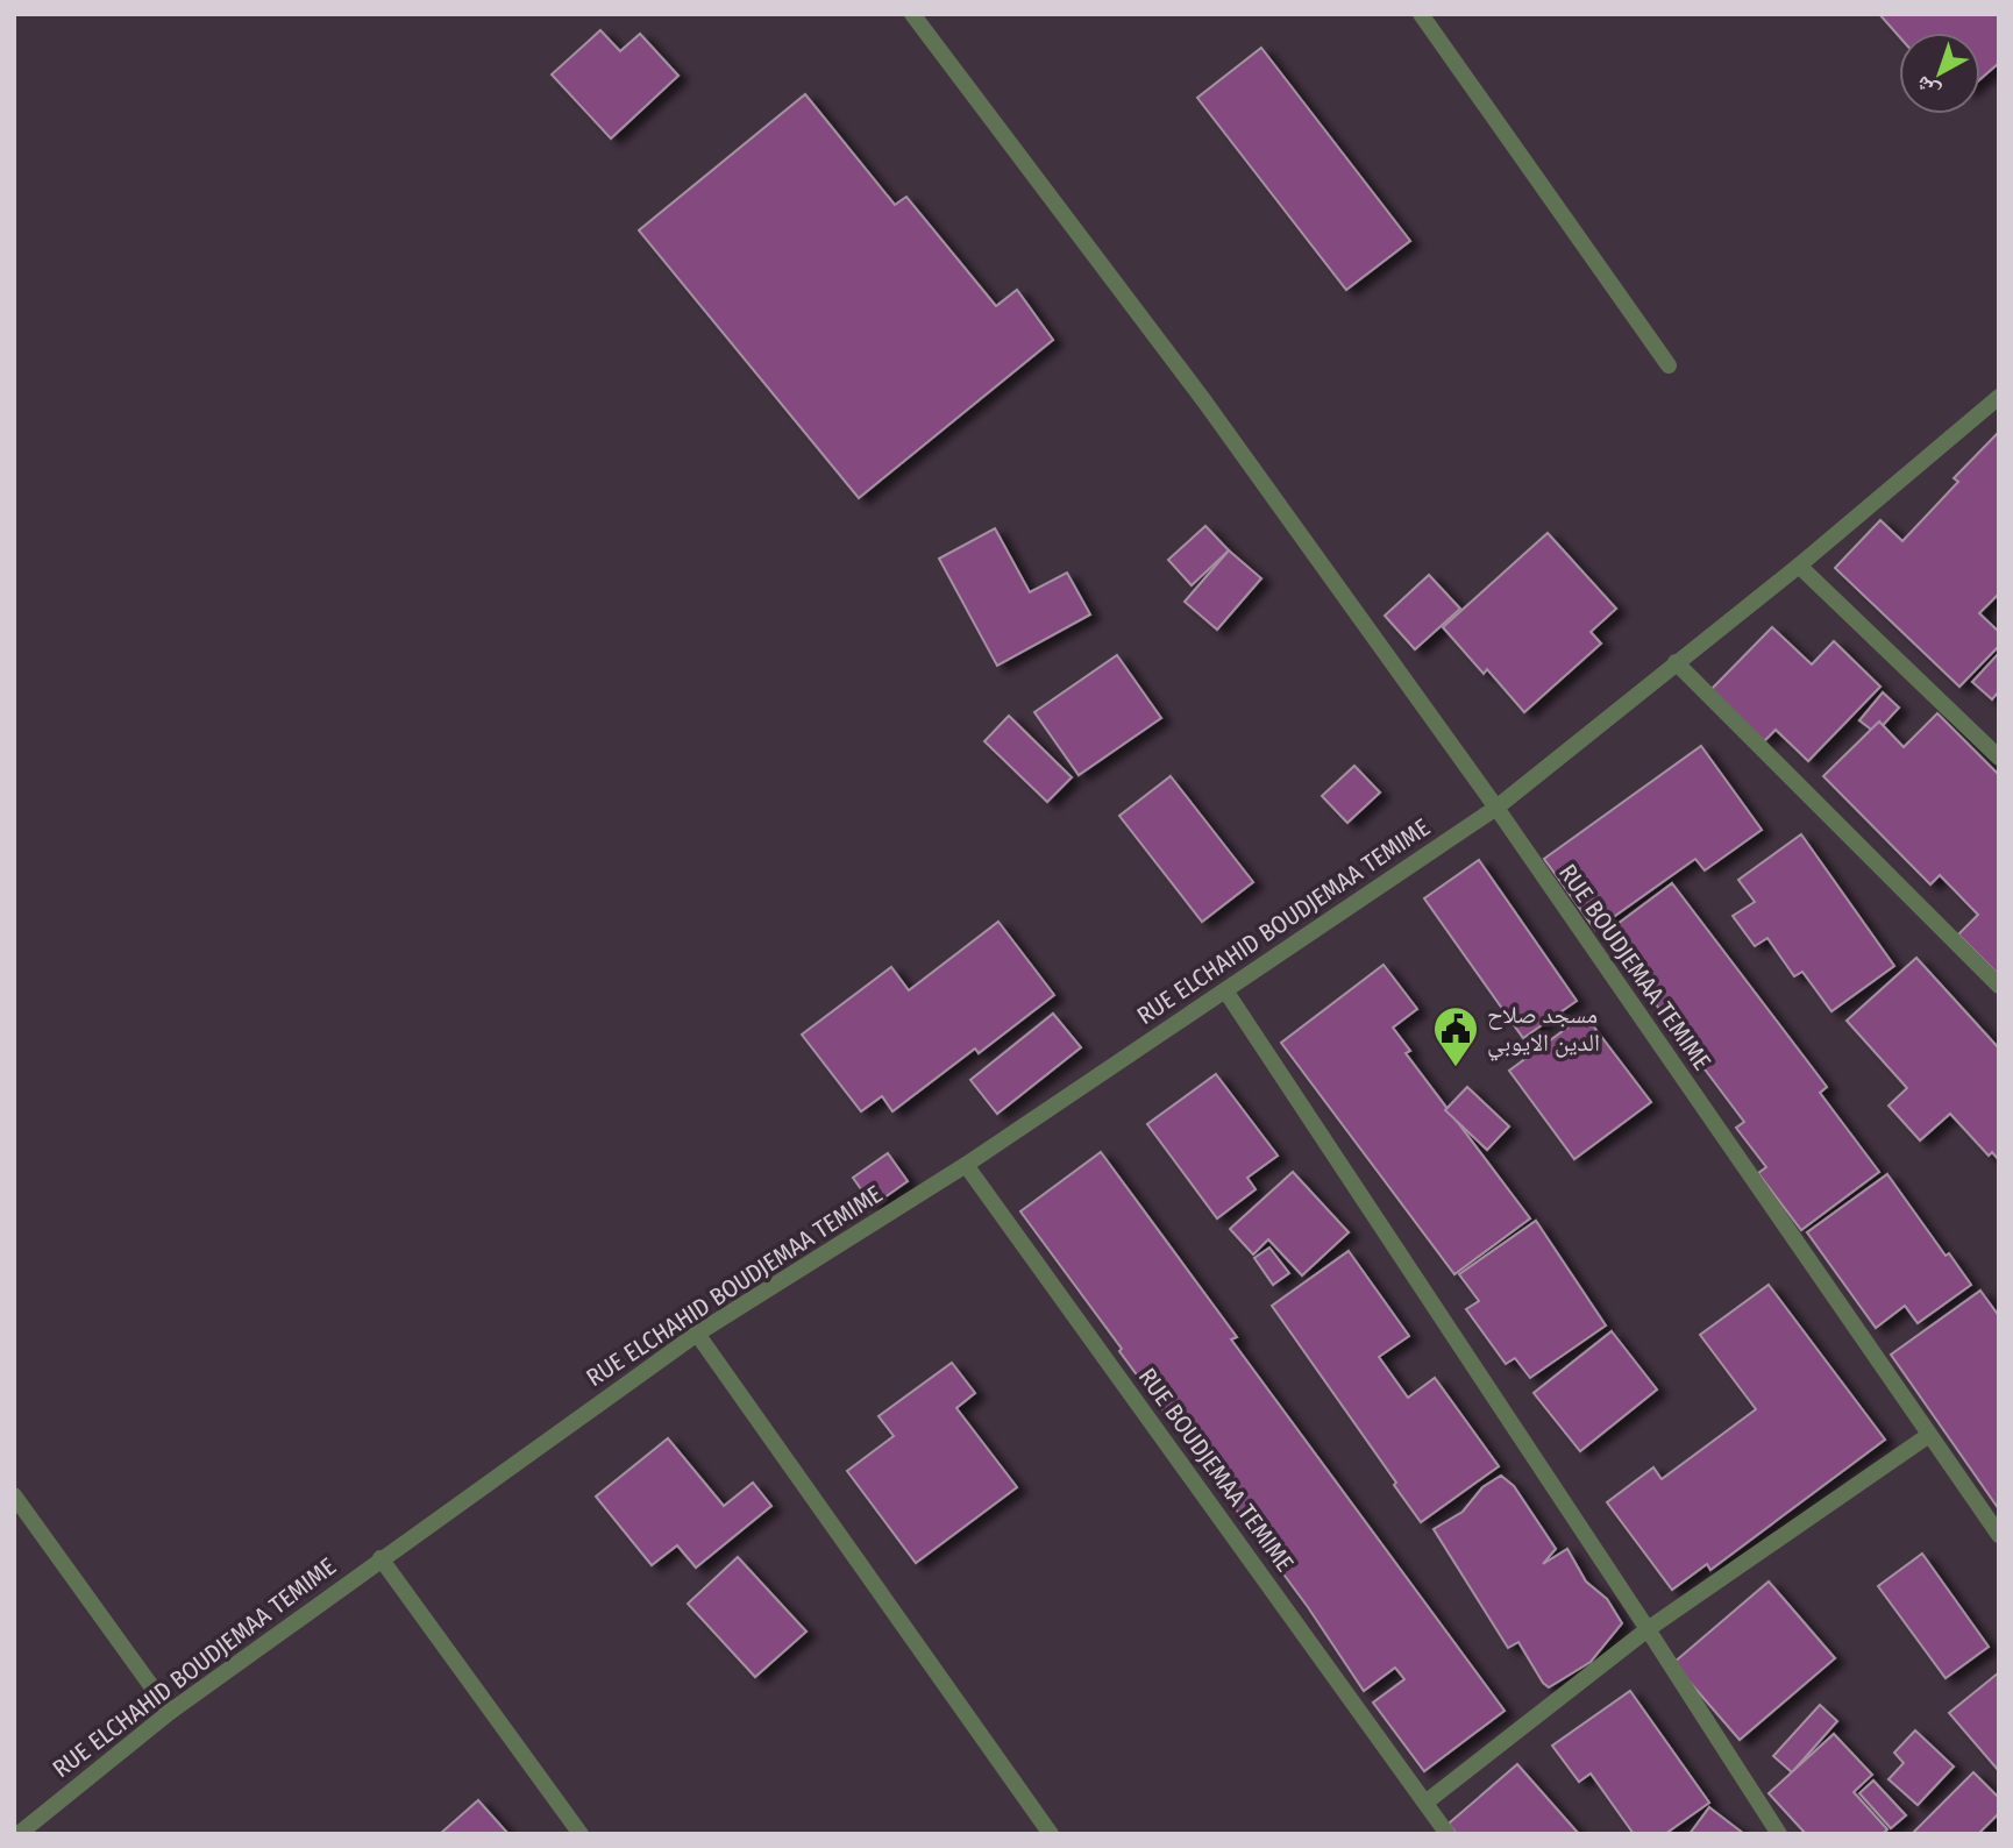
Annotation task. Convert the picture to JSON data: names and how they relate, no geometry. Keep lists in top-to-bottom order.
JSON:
{
  "streets": {
    "street": ["RUE ELCHAHID BOUDJEMAA TEMIME", "RUE BOUDJEMAA TEMIME"]
  },
  "crossings": [
    ["RUE ELCHAHID BOUDJEMAA TEMIME", "RUE BOUDJEMAA TEMIME"]
  ],
  "places": {
    "public building": ["مسجد صلاح الدين الايوبي"]
  },
  "north": "bottom left"
}
